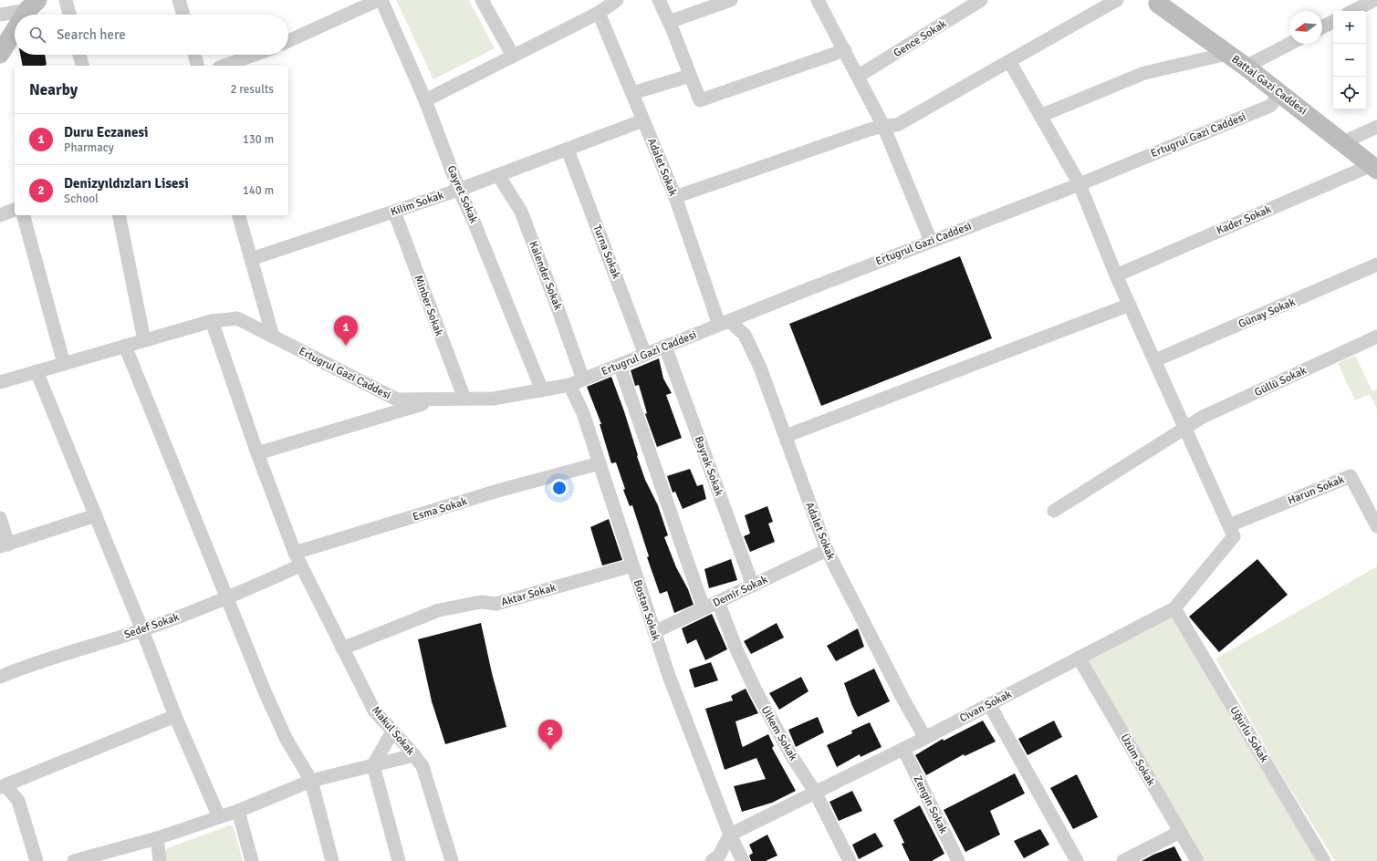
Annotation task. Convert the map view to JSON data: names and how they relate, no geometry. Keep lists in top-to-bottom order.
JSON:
{
  "streets": {
    "street": [
      "Gence Sokak",
      "Battal Gazi Caddesi",
      "Ertugrul Gazi Caddesi",
      "Adalet Sokak",
      "Gayret Sokak",
      "Kilim Sokak",
      "Kader Sokak",
      "Turna Sokak",
      "Kalender Sokak",
      "Minber Sokak",
      "Günay Sokak",
      "Güllü Sokak",
      "Bayrak Sokak",
      "Harun Sokak",
      "Esma Sokak",
      "Demir Sokak",
      "Aktar Sokak",
      "Bostan Sokak",
      "Sedef Sokak",
      "Civan Sokak",
      "Makul Sokak",
      "Ülkem Sokak",
      "Uğurlu Sokak",
      "Üzüm Sokak",
      "Zengin Sokak"
    ]
  },
  "crossings": [
    ["Battal Gazi Caddesi", "Ertugrul Gazi Caddesi"],
    ["Battal Gazi Caddesi", "Kader Sokak"],
    ["Ertugrul Gazi Caddesi", "Adalet Sokak"],
    ["Ertugrul Gazi Caddesi", "Gayret Sokak"],
    ["Ertugrul Gazi Caddesi", "Turna Sokak"],
    ["Ertugrul Gazi Caddesi", "Kalender Sokak"],
    ["Ertugrul Gazi Caddesi", "Minber Sokak"],
    ["Ertugrul Gazi Caddesi", "Bayrak Sokak"],
    ["Ertugrul Gazi Caddesi", "Bostan Sokak"],
    ["Adalet Sokak", "Kilim Sokak"],
    ["Adalet Sokak", "Demir Sokak"],
    ["Adalet Sokak", "Civan Sokak"],
    ["Gayret Sokak", "Kilim Sokak"],
    ["Kilim Sokak", "Turna Sokak"],
    ["Kilim Sokak", "Kalender Sokak"],
    ["Kilim Sokak", "Minber Sokak"],
    ["Bayrak Sokak", "Demir Sokak"],
    ["Harun Sokak", "Civan Sokak"],
    ["Esma Sokak", "Bostan Sokak"],
    ["Demir Sokak", "Bostan Sokak"],
    ["Demir Sokak", "Ülkem Sokak"],
    ["Aktar Sokak", "Bostan Sokak"],
    ["Aktar Sokak", "Makul Sokak"],
    ["Bostan Sokak", "Civan Sokak"],
    ["Sedef Sokak", "Makul Sokak"],
    ["Civan Sokak", "Ülkem Sokak"],
    ["Civan Sokak", "Uğurlu Sokak"],
    ["Civan Sokak", "Üzüm Sokak"],
    ["Civan Sokak", "Zengin Sokak"]
  ],
  "north": "left",
  "page": {
    "map_buttons": ["+", "−"],
    "search": "Search here",
    "heading": ["Nearby", "2 results"],
    "list": [
      {
        "mark": "1",
        "name": "Duru Eczanesi",
        "note": "Pharmacy",
        "value": "130 m"
      },
      {
        "mark": "2",
        "name": "Denizyıldızları Lisesi",
        "note": "School",
        "value": "140 m"
      }
    ],
    "pins": ["1", "2"]
  }
}
